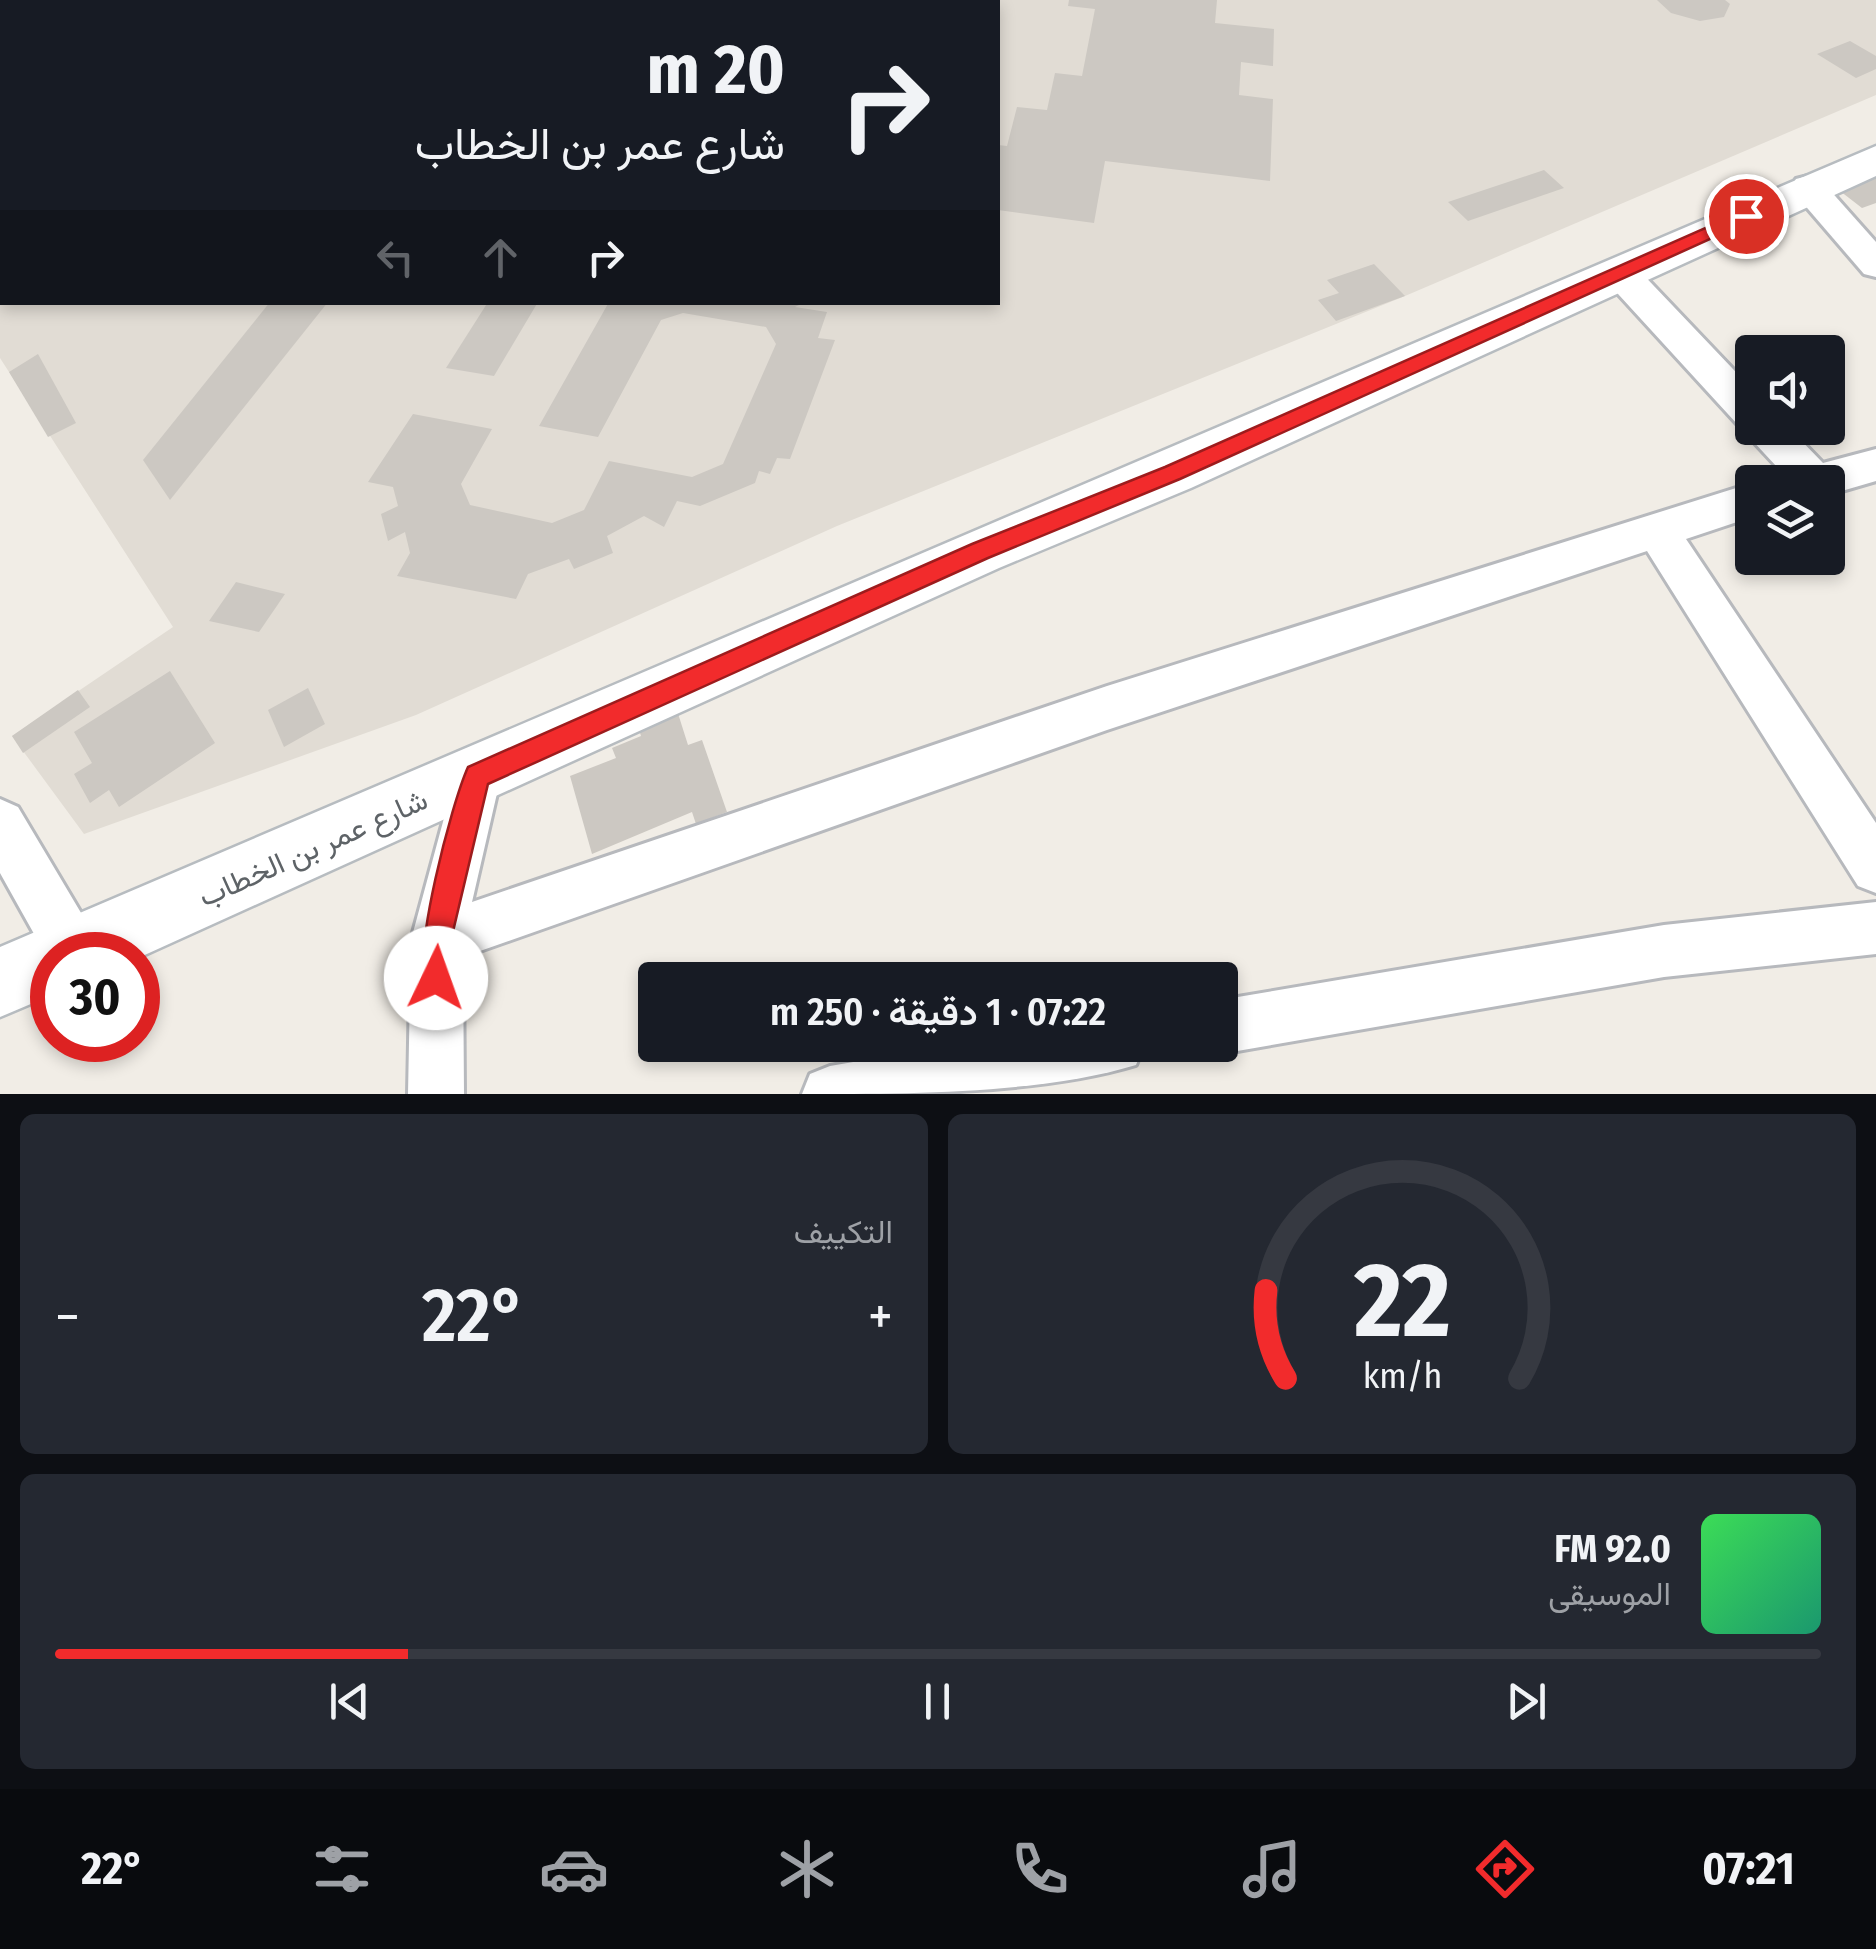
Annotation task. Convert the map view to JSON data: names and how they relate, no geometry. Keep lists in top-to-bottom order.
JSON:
{
  "streets": {
    "street": ["شارع عمر بن الخطاب"]
  },
  "page": {
    "turn": ["20 m", "شارع عمر بن الخطاب"],
    "limit": "30",
    "trip": "07:22 · 1 دقيقة · 250 m",
    "tile": "التكييف",
    "heat": ["−", "22°", "+"],
    "song": ["92.0 FM", "الموسيقى"],
    "tabs": ["07:21", "22°"],
    "gauge": ["22", "km/h"]
  }
}
